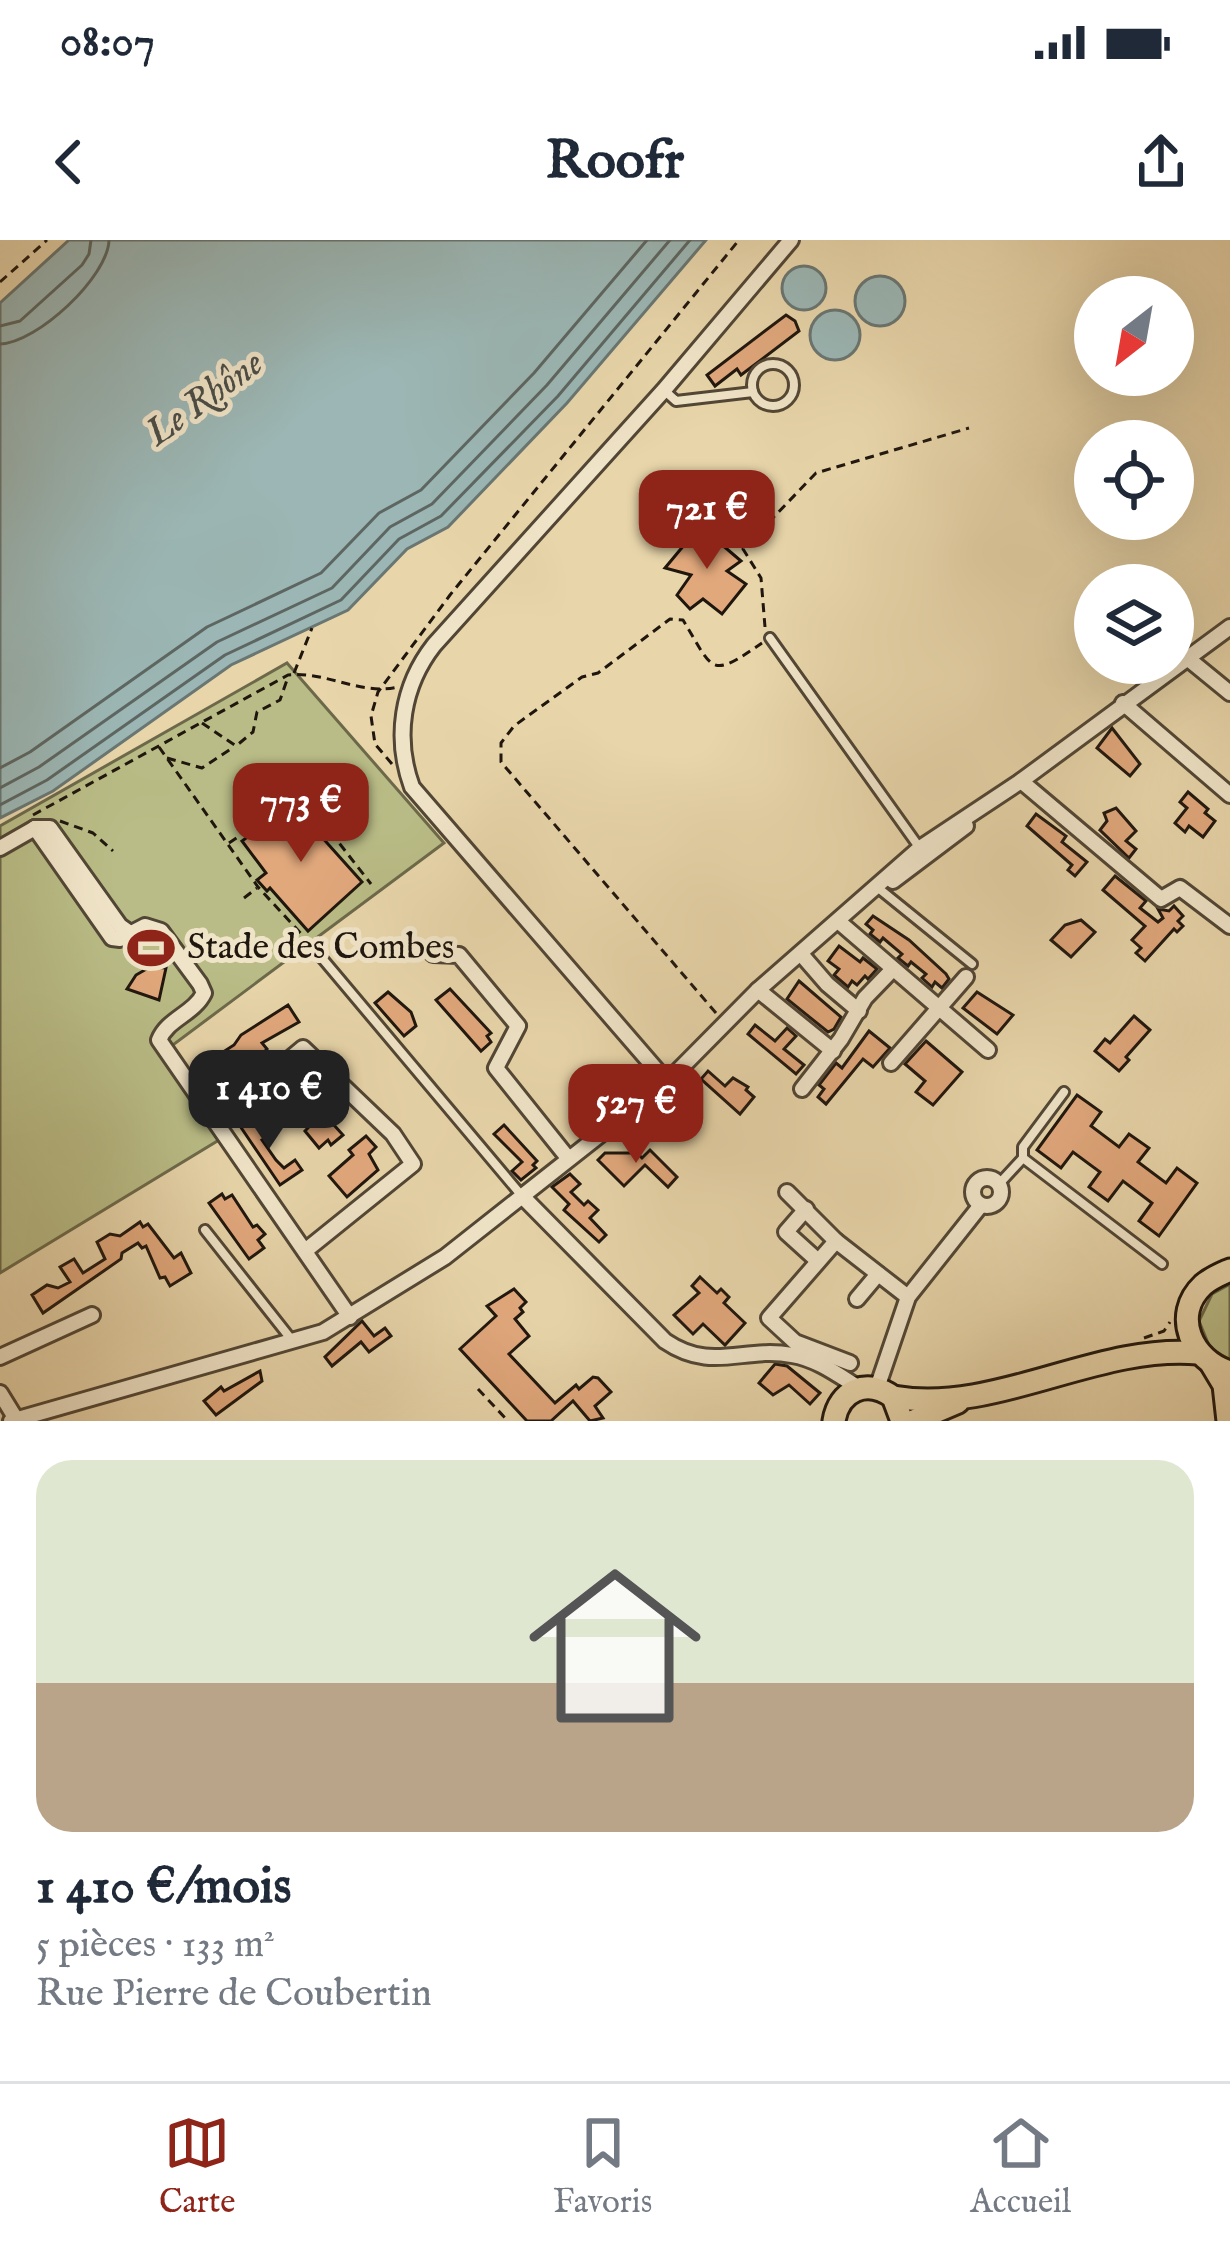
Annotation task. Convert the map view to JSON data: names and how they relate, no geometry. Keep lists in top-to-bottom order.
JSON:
{
  "water": ["Le Rhône"],
  "places": {
    "sports": ["Stade des Combes"]
  },
  "north": "bottom left",
  "page": {
    "status": "08:07",
    "header": "Roofr",
    "price": [
      "721 €",
      "773 €",
      "1 410 €",
      "527 €"
    ],
    "list": [
      {
        "name": "1 410 €/mois",
        "note": "5 pièces · 133 m² · Rue Pierre de Coubertin"
      }
    ],
    "tabs": ["Carte", "Favoris", "Accueil"]
  }
}
